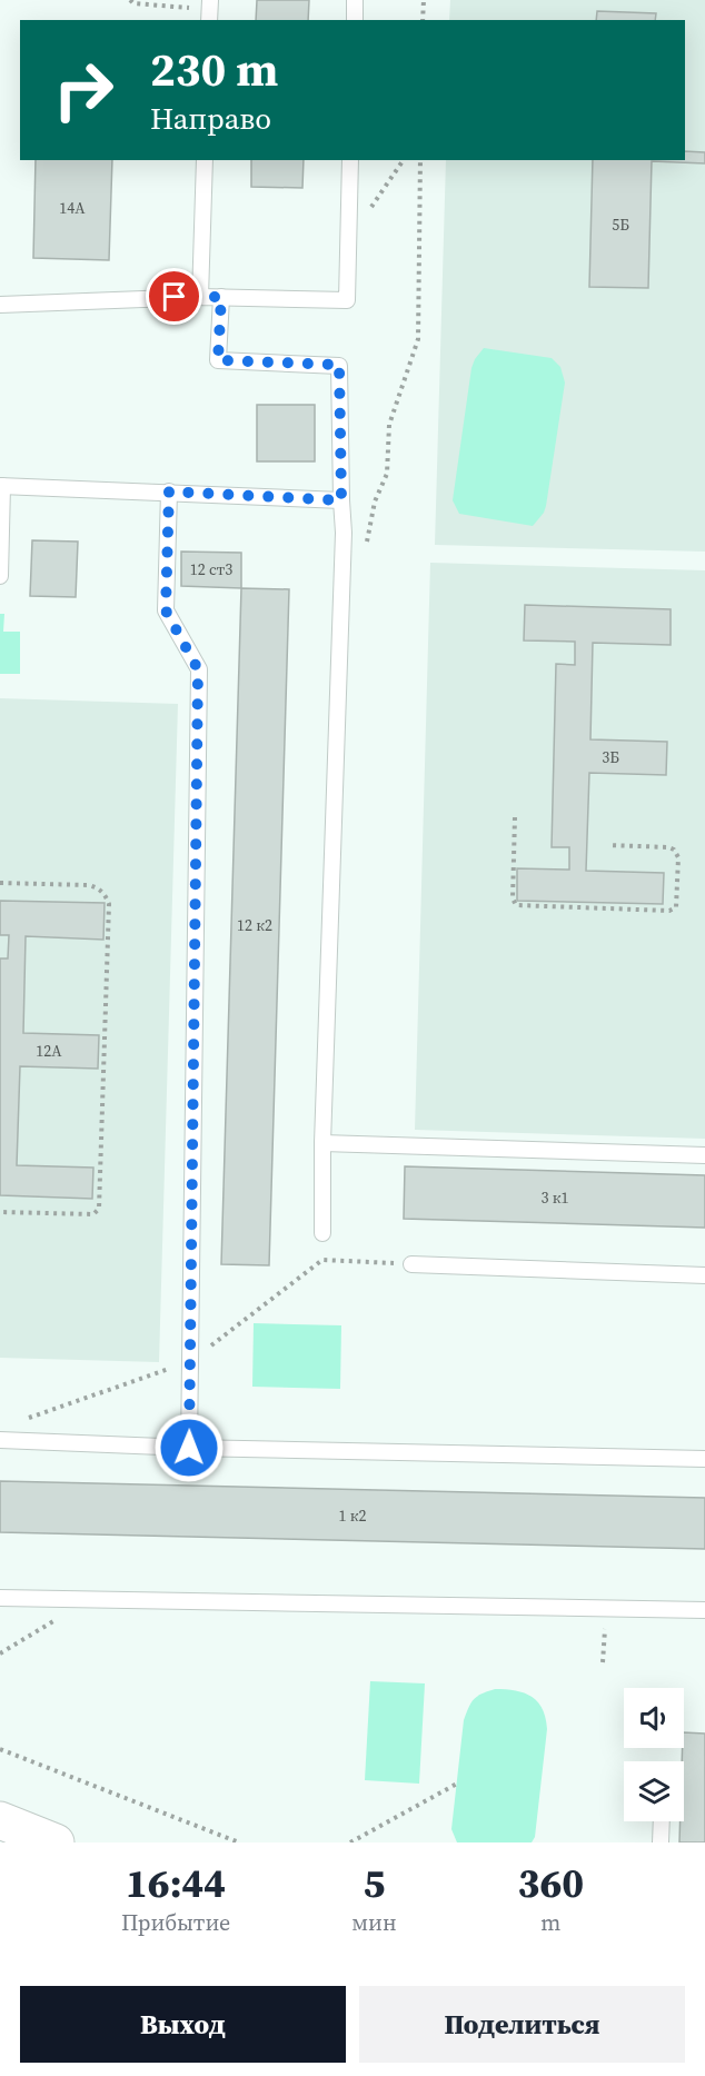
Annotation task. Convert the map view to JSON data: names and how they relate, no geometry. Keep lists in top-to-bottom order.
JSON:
{
  "house_numbers": [
    "14А",
    "5Б",
    "12 ст3",
    "3Б",
    "12 к2",
    "12А",
    "3 к1",
    "1 к2"
  ],
  "page": {
    "turn": ["230 m", "Направо"],
    "eta": [
      "16:44",
      "Прибытие",
      "5",
      "мин",
      "360",
      "m"
    ],
    "buttons": ["Выход", "Поделиться"]
  }
}
